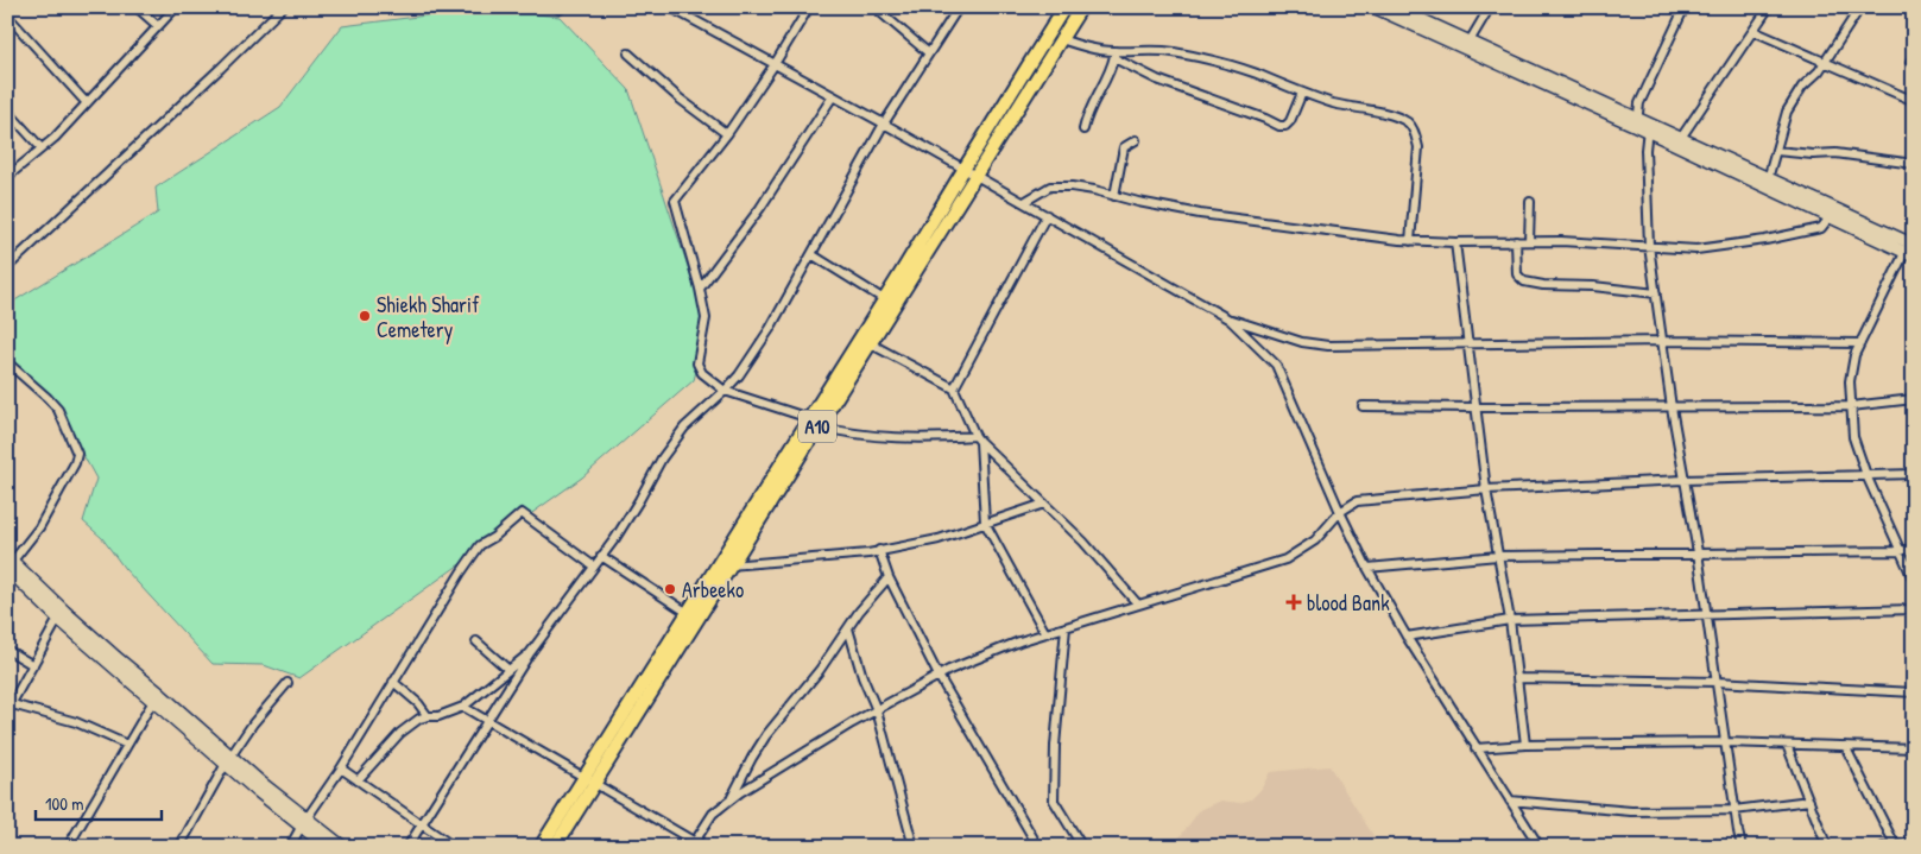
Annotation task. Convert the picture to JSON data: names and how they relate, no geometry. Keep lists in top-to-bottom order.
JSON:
{
  "streets": {
    "highway": ["A10"]
  },
  "places": {
    "other": ["Shiekh Sharif Cemetery", "Arbeeko"],
    "health": ["blood Bank"]
  },
  "scale_bar": "100 m"
}
